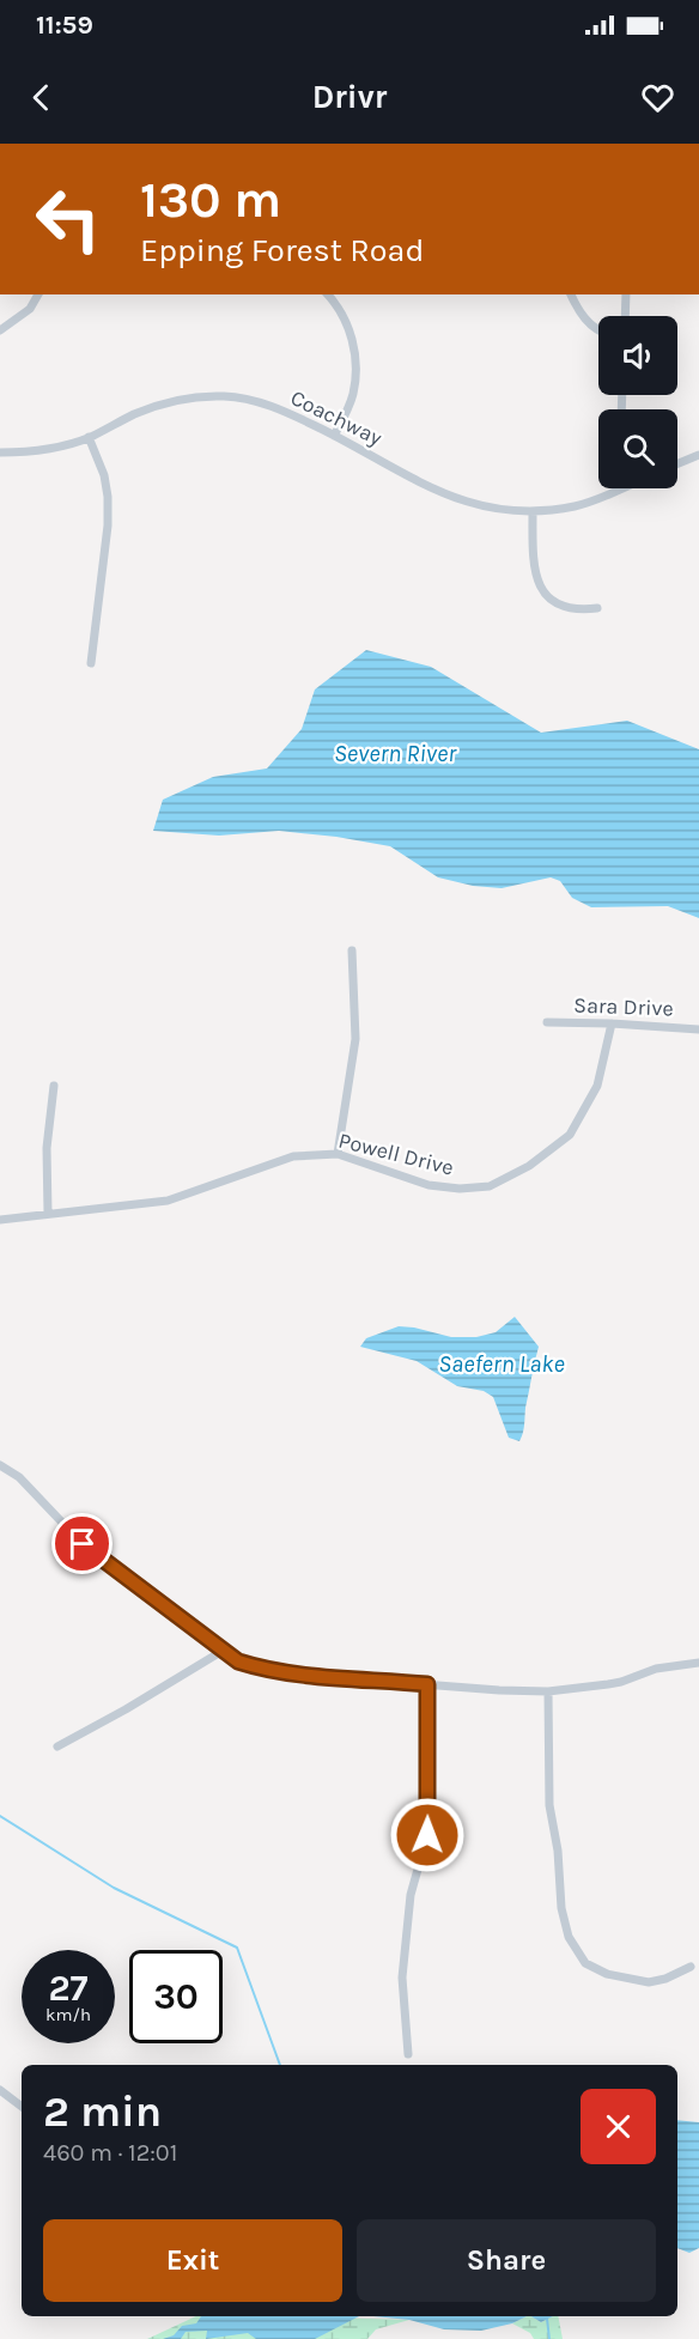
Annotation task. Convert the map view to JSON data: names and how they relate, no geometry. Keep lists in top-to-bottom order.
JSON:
{
  "streets": {
    "street": ["Coachway", "Sara Drive", "Powell Drive"]
  },
  "crossings": [
    ["Sara Drive", "Powell Drive"]
  ],
  "water": ["Severn River", "Saefern Lake"],
  "page": {
    "status": "11:59",
    "header": "Drivr",
    "turn": ["130 m", "Epping Forest Road"],
    "speed": "27 km/h",
    "limit": "30",
    "heading": ["2 min", "460 m · 12:01"],
    "buttons": ["Exit", "Share"]
  }
}
